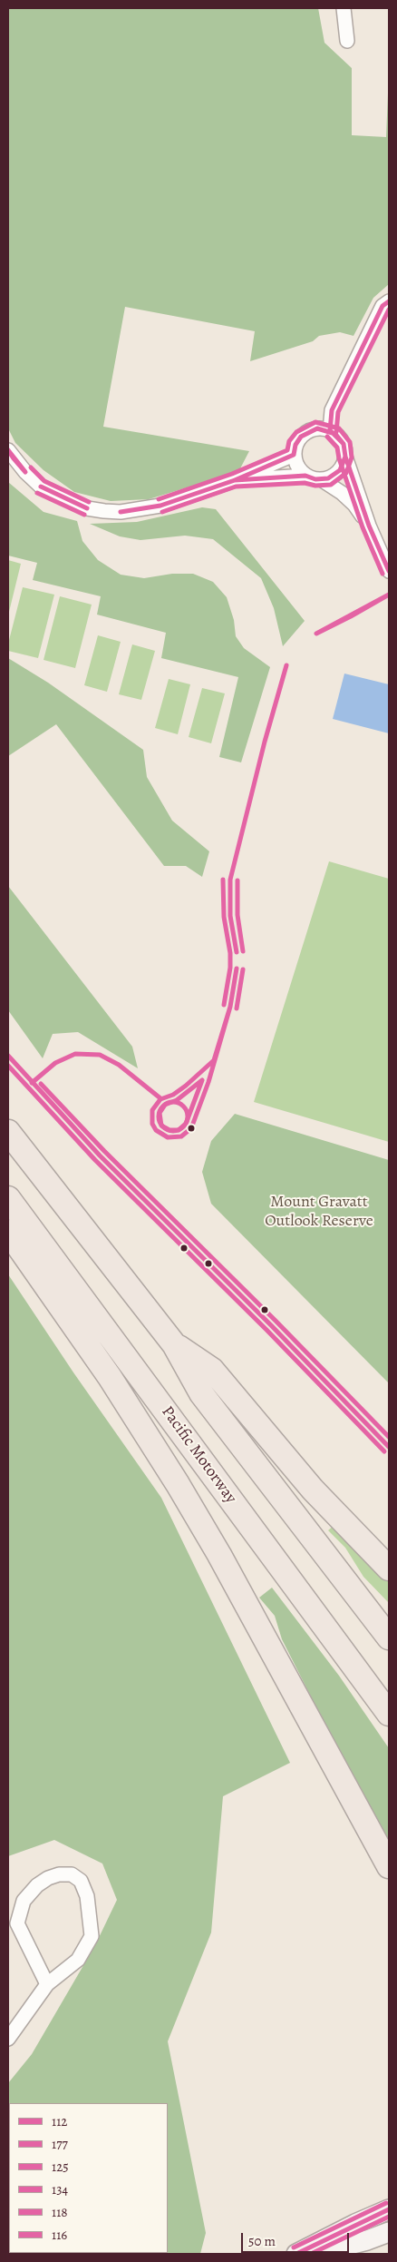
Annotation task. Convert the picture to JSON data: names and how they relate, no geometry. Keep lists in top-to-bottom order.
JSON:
{
  "streets": {
    "highway": ["Pacific Motorway"]
  },
  "parks": ["Mount Gravatt Outlook Reserve"],
  "lines": [
    "transit line 112",
    "transit line 177",
    "transit line 125",
    "transit line 134",
    "transit line 118",
    "transit line 116"
  ],
  "legend": [
    "112",
    "177",
    "125",
    "134",
    "118",
    "116"
  ],
  "scale_bar": "50 m"
}
